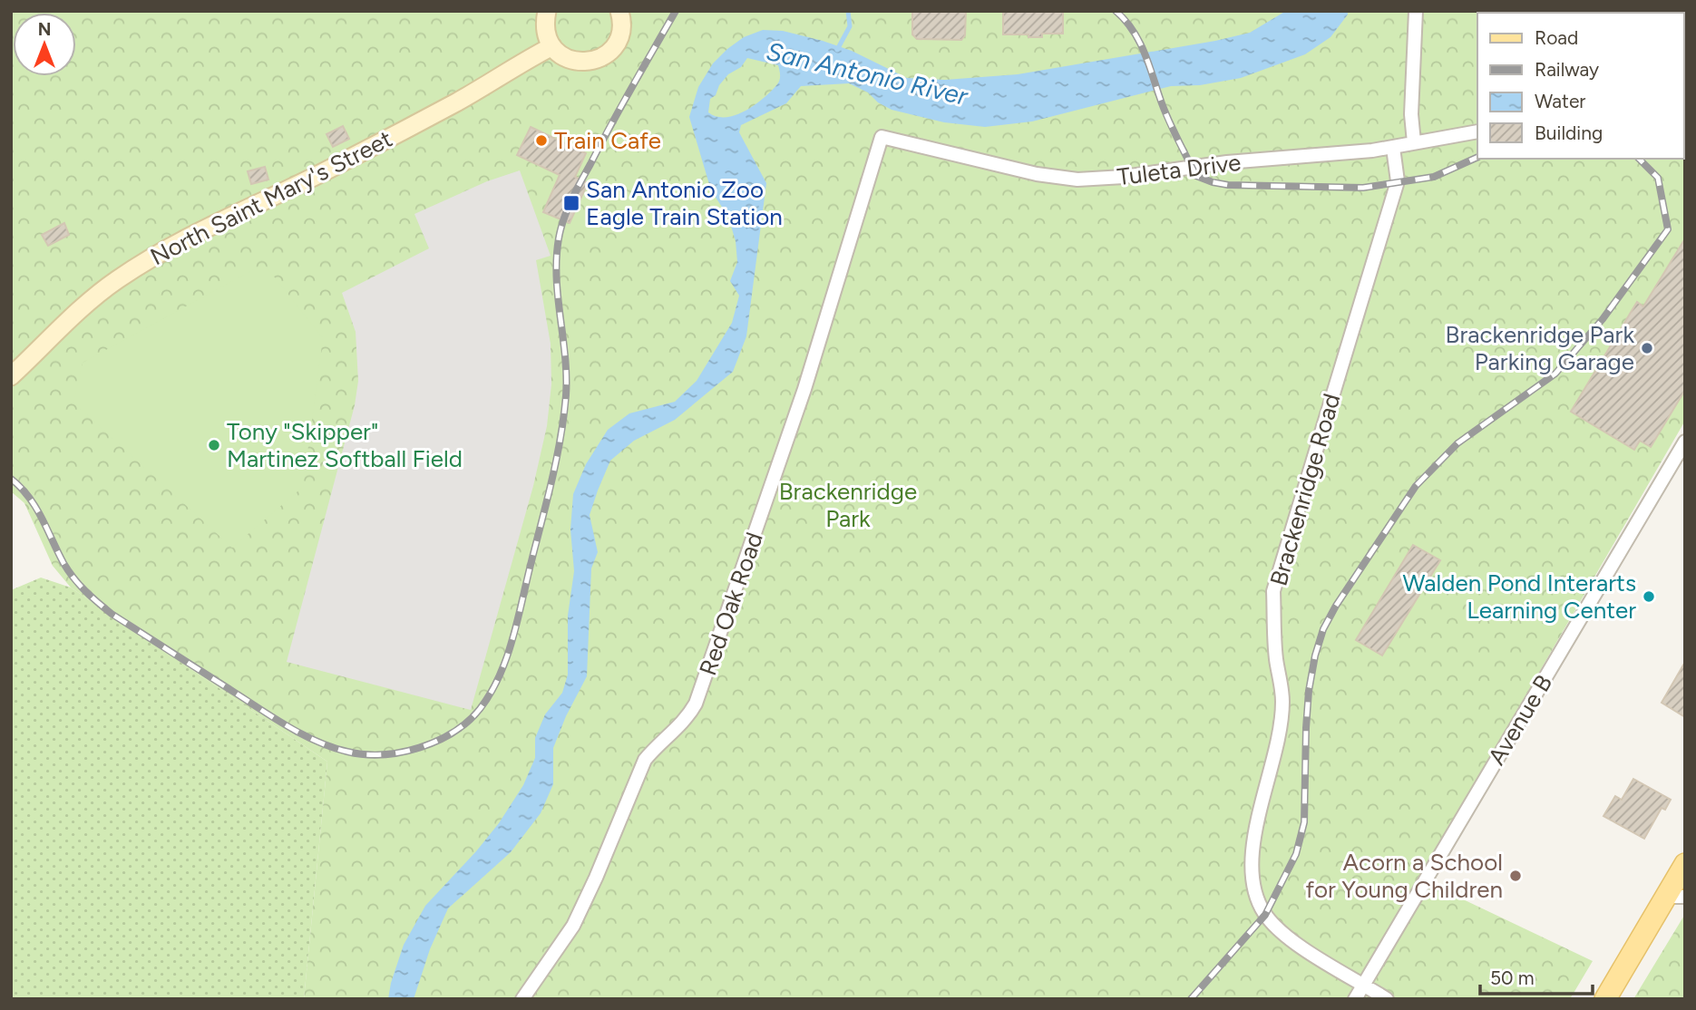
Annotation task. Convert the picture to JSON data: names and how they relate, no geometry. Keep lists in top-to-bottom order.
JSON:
{
  "streets": {
    "street": [
      "Tuleta Drive",
      "North Saint Mary's Street",
      "Brackenridge Road",
      "Red Oak Road",
      "Avenue B"
    ]
  },
  "crossings": [
    ["Tuleta Drive", "Brackenridge Road"],
    ["Tuleta Drive", "Red Oak Road"],
    ["Brackenridge Road", "Avenue B"]
  ],
  "water": ["San Antonio River"],
  "parks": ["Brackenridge Park"],
  "places": {
    "other": [
      "Train Cafe",
      "Brackenridge Park Parking Garage",
      "Tony \"Skipper\" Martinez Softball Field",
      "Walden Pond Interarts Learning Center",
      "Acorn a School for Young Children"
    ],
    "transit": ["San Antonio Zoo Eagle Train Station"]
  },
  "legend": [
    "Road",
    "Railway",
    "Water",
    "Building"
  ],
  "scale_bar": "50 m",
  "north": "top"
}
